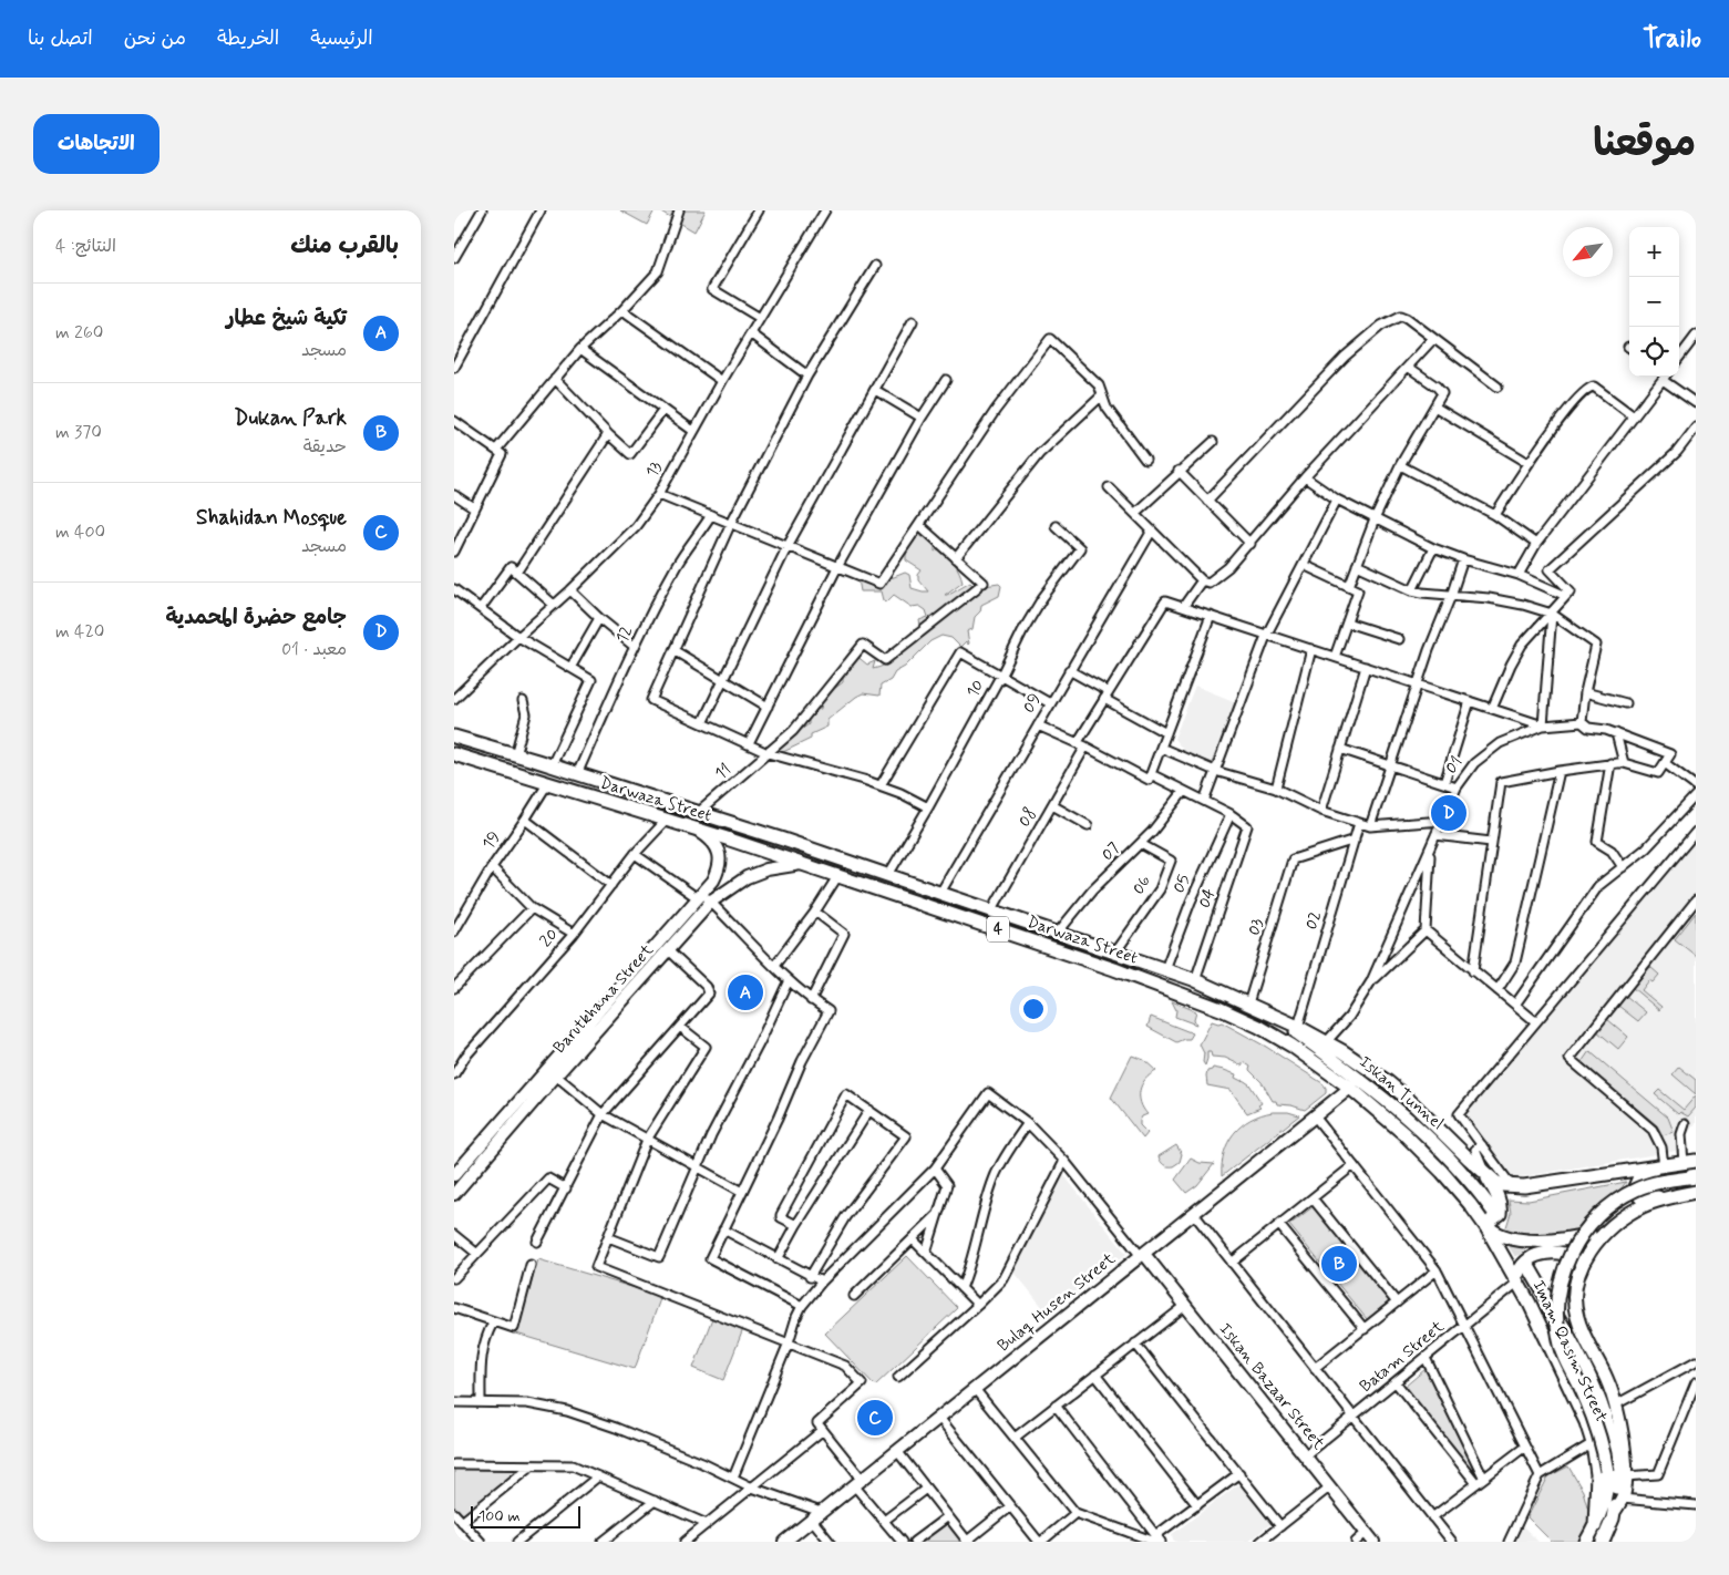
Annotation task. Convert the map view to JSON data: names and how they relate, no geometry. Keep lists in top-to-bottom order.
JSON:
{
  "streets": {
    "main road": [
      "Darwaza Street",
      "4",
      "Iskan Tunnel",
      "Imam Qasim Street"
    ],
    "street": [
      "13",
      "12",
      "10",
      "09",
      "01",
      "11",
      "08",
      "19",
      "07",
      "05",
      "06",
      "04",
      "02",
      "03",
      "20",
      "Barutkhana Street",
      "Bulaq Husen Street",
      "Batam Street",
      "Iskan Bazaar Street"
    ]
  },
  "crossings": [
    ["12", "Darwaza Street"],
    ["10", "Darwaza Street"],
    ["09", "Darwaza Street"],
    ["11", "Darwaza Street"],
    ["Darwaza Street", "08"],
    ["Darwaza Street", "19"],
    ["Darwaza Street", "07"],
    ["Darwaza Street", "05"],
    ["Darwaza Street", "06"],
    ["Darwaza Street", "04"],
    ["Darwaza Street", "03"],
    ["Darwaza Street", "20"],
    ["Darwaza Street", "Barutkhana Street"],
    ["Darwaza Street", "Iskan Tunnel"],
    ["Darwaza Street", "Bulaq Husen Street"],
    ["Darwaza Street", "Imam Qasim Street"],
    ["07", "06"],
    ["05", "04"],
    ["02", "03"],
    ["Bulaq Husen Street", "Iskan Bazaar Street"],
    ["Imam Qasim Street", "Batam Street"],
    ["Batam Street", "Iskan Bazaar Street"]
  ],
  "scale_bar": "100 m",
  "north": "bottom left",
  "page": {
    "header": "Trailo",
    "nav": [
      "الرئيسية",
      "الخريطة",
      "من نحن",
      "اتصل بنا"
    ],
    "title": "موقعنا",
    "buttons": "الاتجاهات",
    "heading": ["بالقرب منك", "النتائج: 4"],
    "map_buttons": ["+", "−"],
    "list": [
      {
        "mark": "A",
        "name": "تكية شيخ عطار",
        "note": "مسجد",
        "value": "260 m"
      },
      {
        "mark": "B",
        "name": "Dukan Park",
        "note": "حديقة",
        "value": "370 m"
      },
      {
        "mark": "C",
        "name": "Shahidan Mosque",
        "note": "مسجد",
        "value": "400 m"
      },
      {
        "mark": "D",
        "name": "جامع حضرة المحمدية",
        "note": "معبد · 01",
        "value": "420 m"
      }
    ],
    "pins": [
      "D",
      "A",
      "B",
      "C"
    ],
    "scale": "100 m"
  }
}
